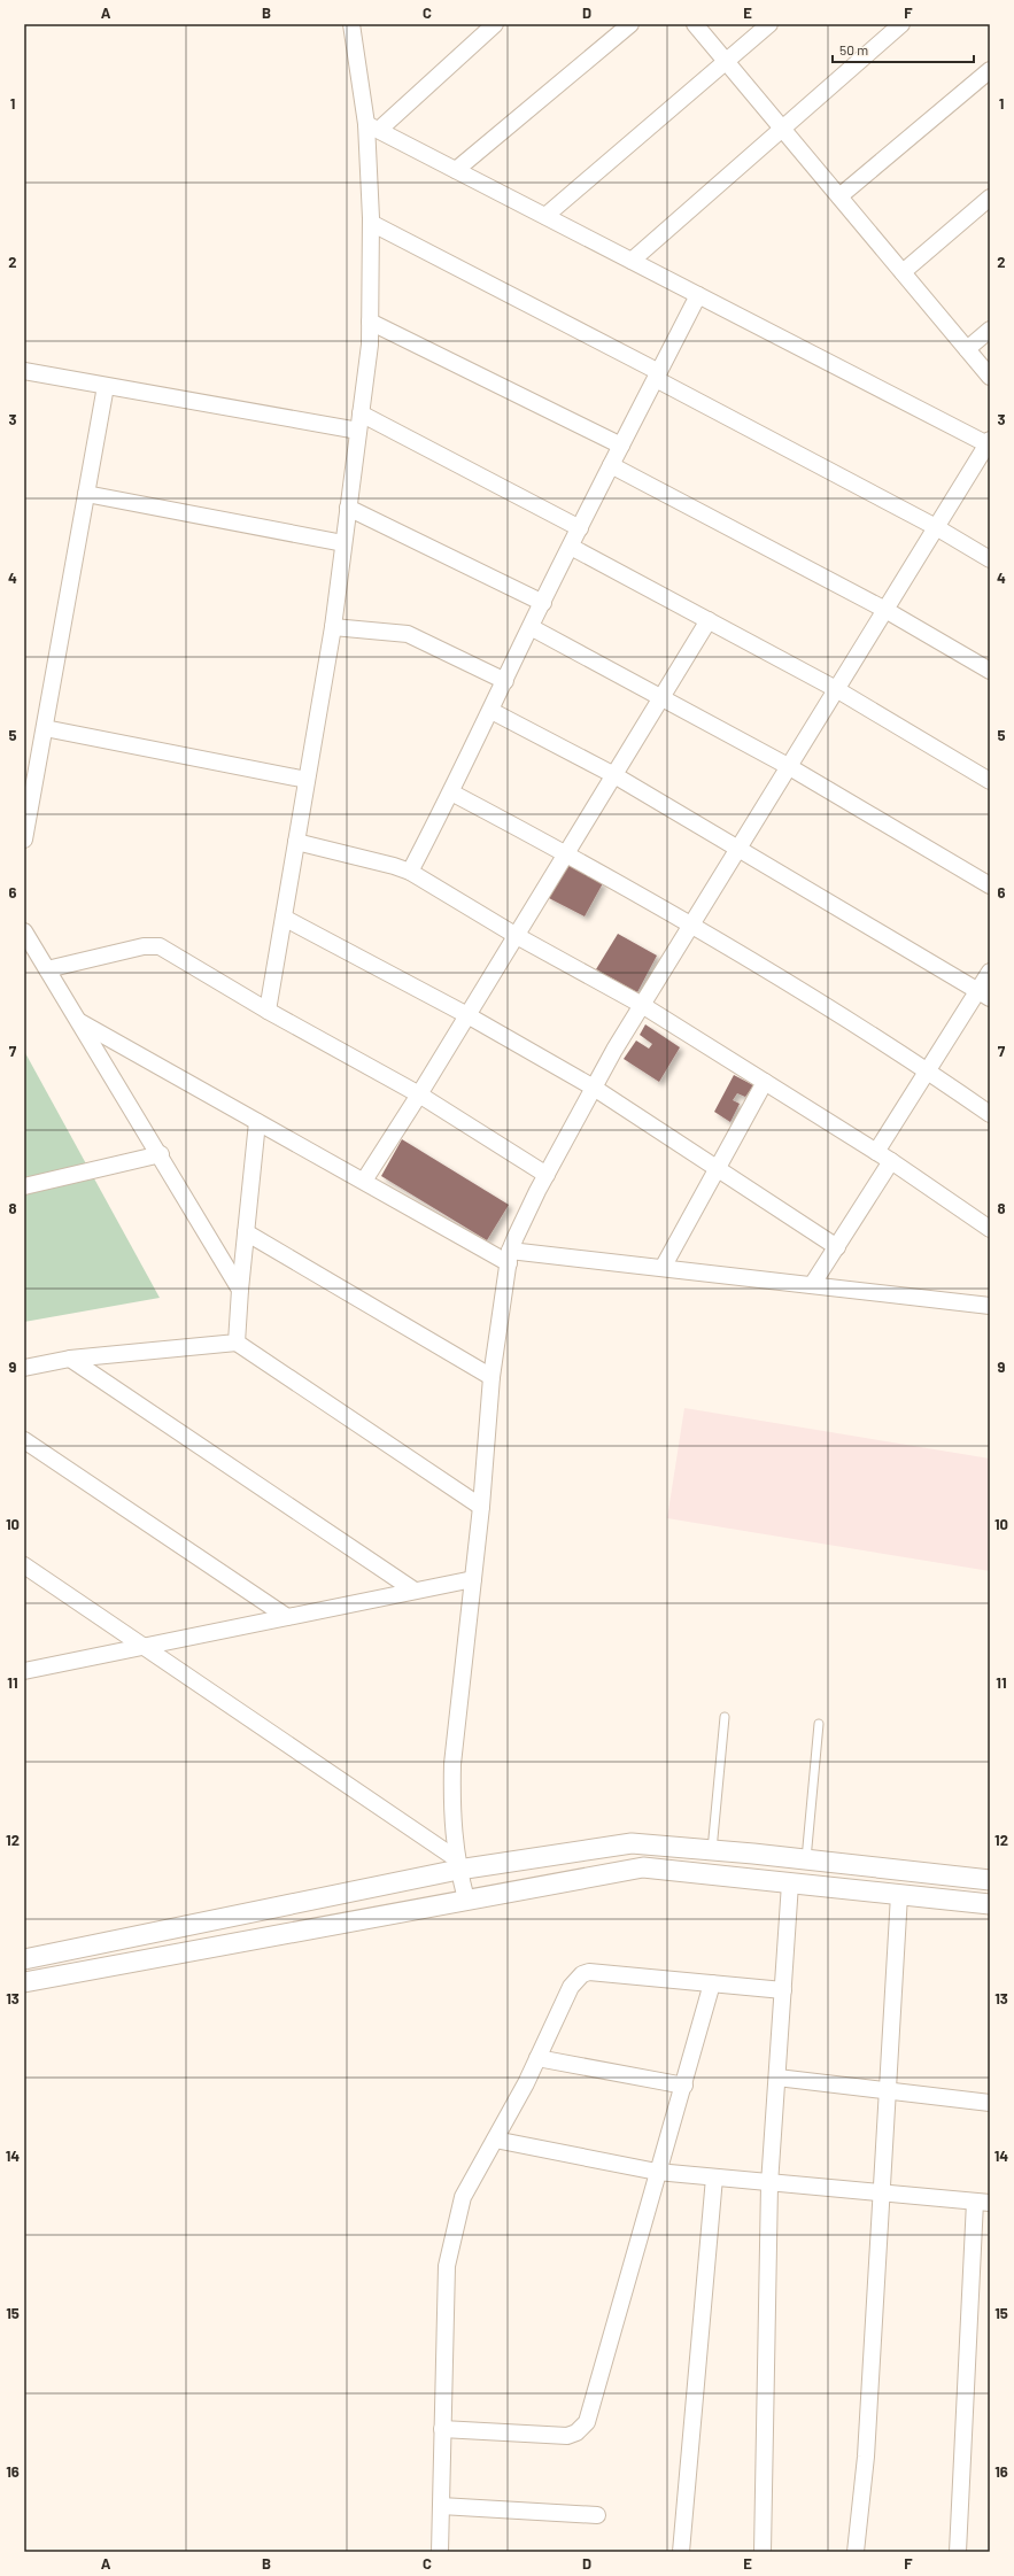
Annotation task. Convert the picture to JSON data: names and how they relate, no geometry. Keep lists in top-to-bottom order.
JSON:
{
  "scale_bar": "50 m",
  "grid": {
    "columns": [
      "A",
      "B",
      "C",
      "D",
      "E",
      "F"
    ],
    "rows": [
      "1",
      "2",
      "3",
      "4",
      "5",
      "6",
      "7",
      "8",
      "9",
      "10",
      "11",
      "12",
      "13",
      "14",
      "15",
      "16"
    ]
  }
}
